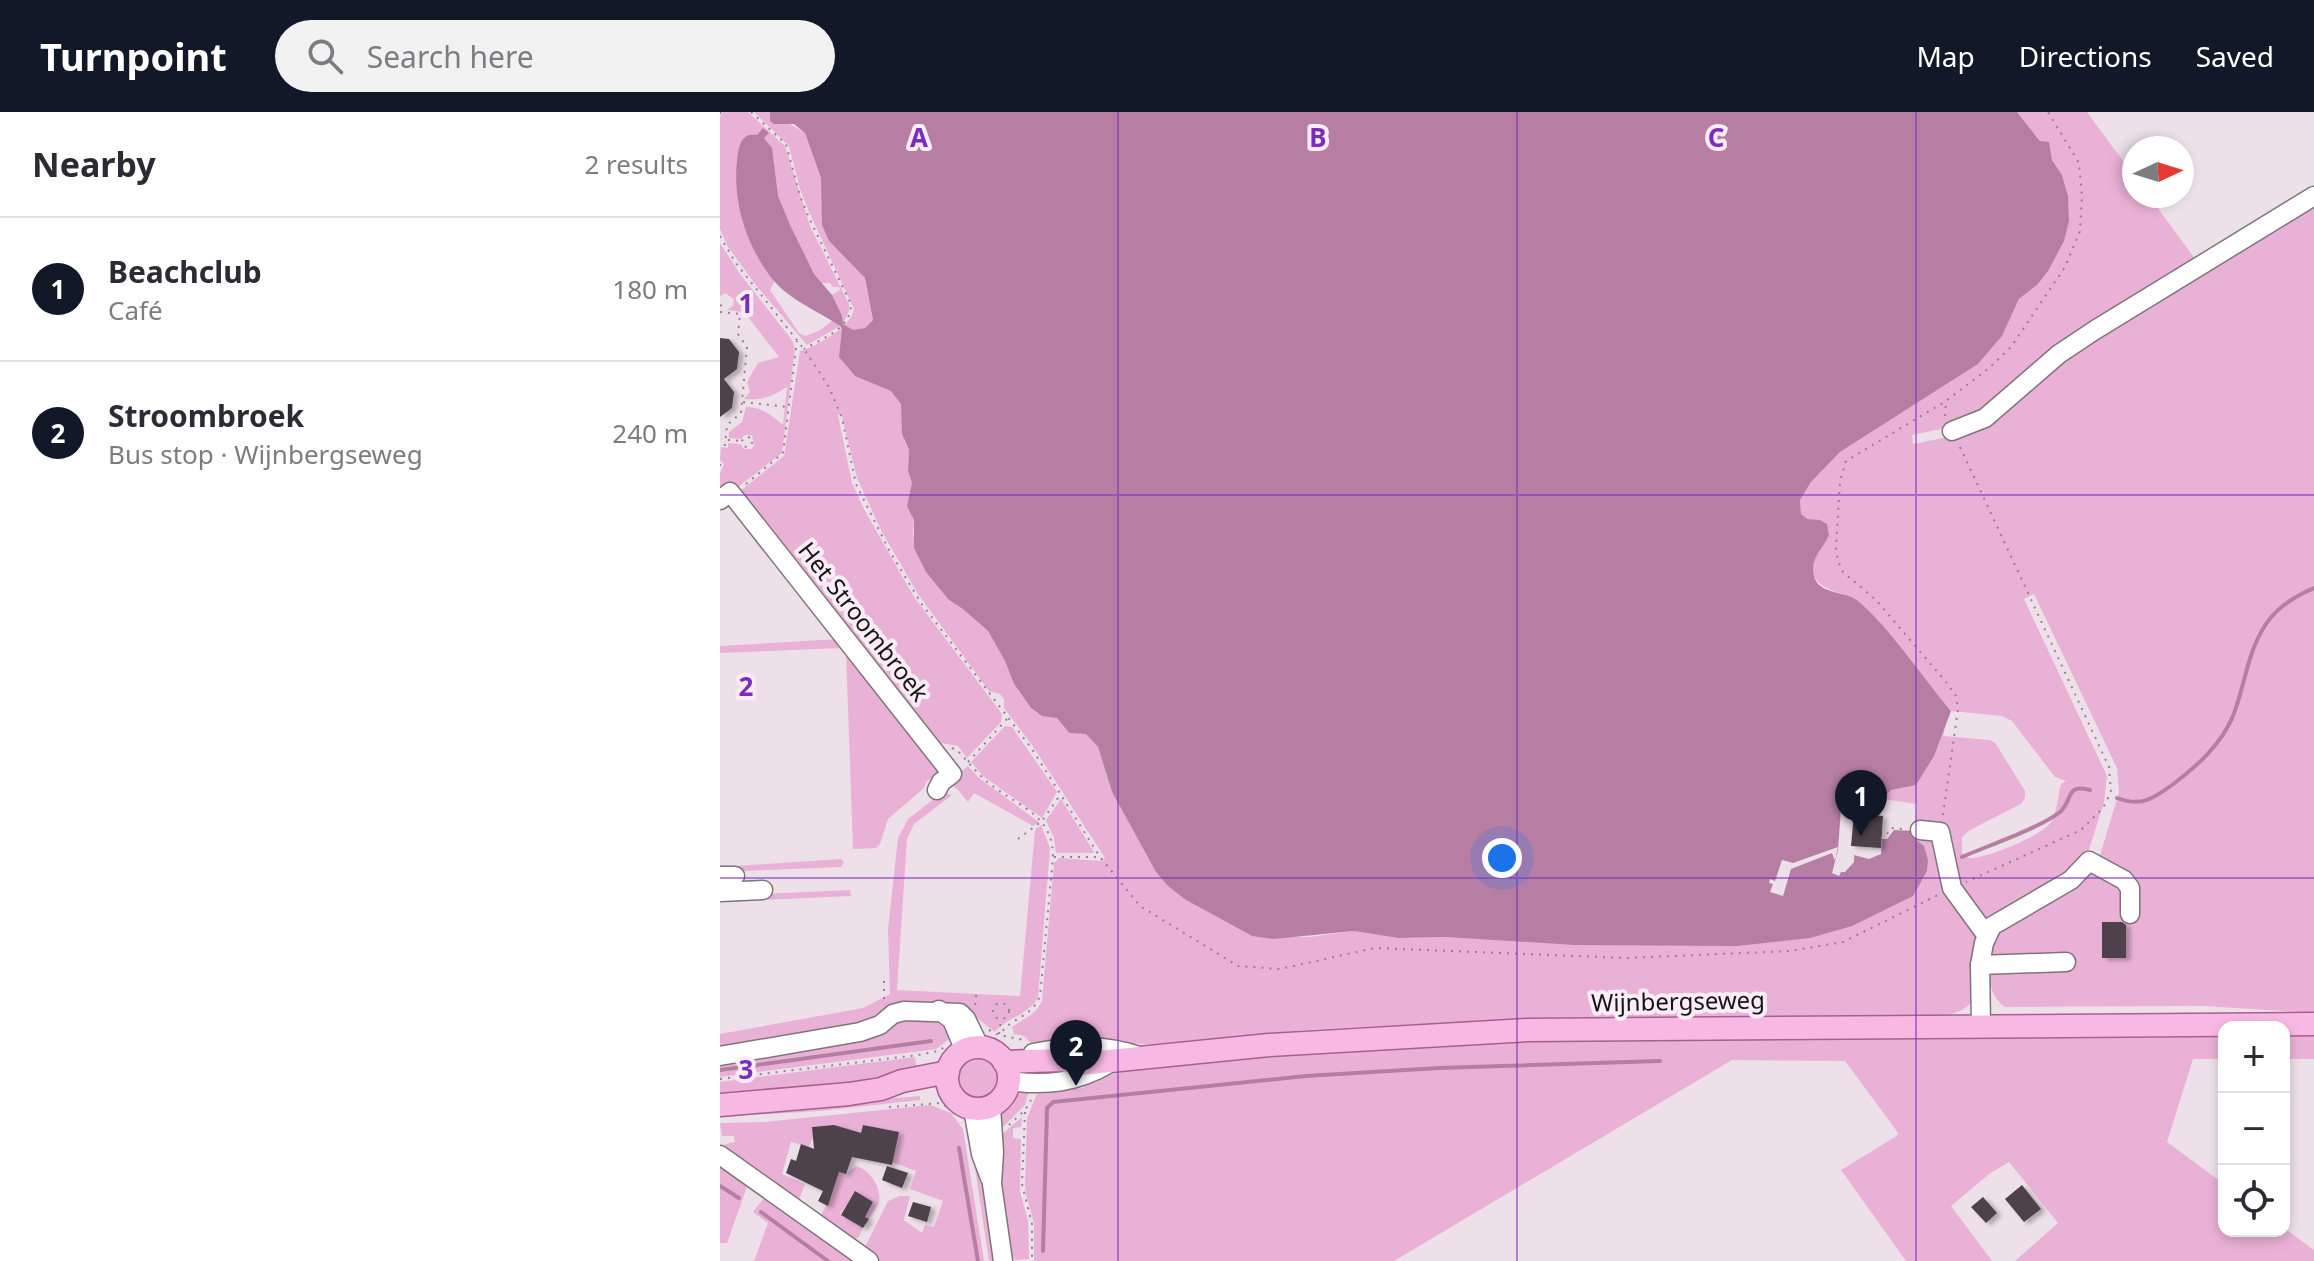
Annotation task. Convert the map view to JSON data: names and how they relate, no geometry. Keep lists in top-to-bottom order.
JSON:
{
  "streets": {
    "main road": ["Wijnbergseweg"],
    "street": ["Het Stroombroek"]
  },
  "north": "right",
  "page": {
    "header": "Turnpoint",
    "search": "Search here",
    "nav": ["Map", "Directions", "Saved"],
    "heading": ["Nearby", "2 results"],
    "list": [
      {
        "mark": "1",
        "name": "Beachclub",
        "note": "Café",
        "value": "180 m"
      },
      {
        "mark": "2",
        "name": "Stroombroek",
        "note": "Bus stop · Wijnbergseweg",
        "value": "240 m"
      }
    ],
    "pins": ["1", "2"],
    "map_buttons": ["+", "−"]
  },
  "grid": {
    "columns": ["A", "B", "C"],
    "rows": ["1", "2", "3"]
  }
}
